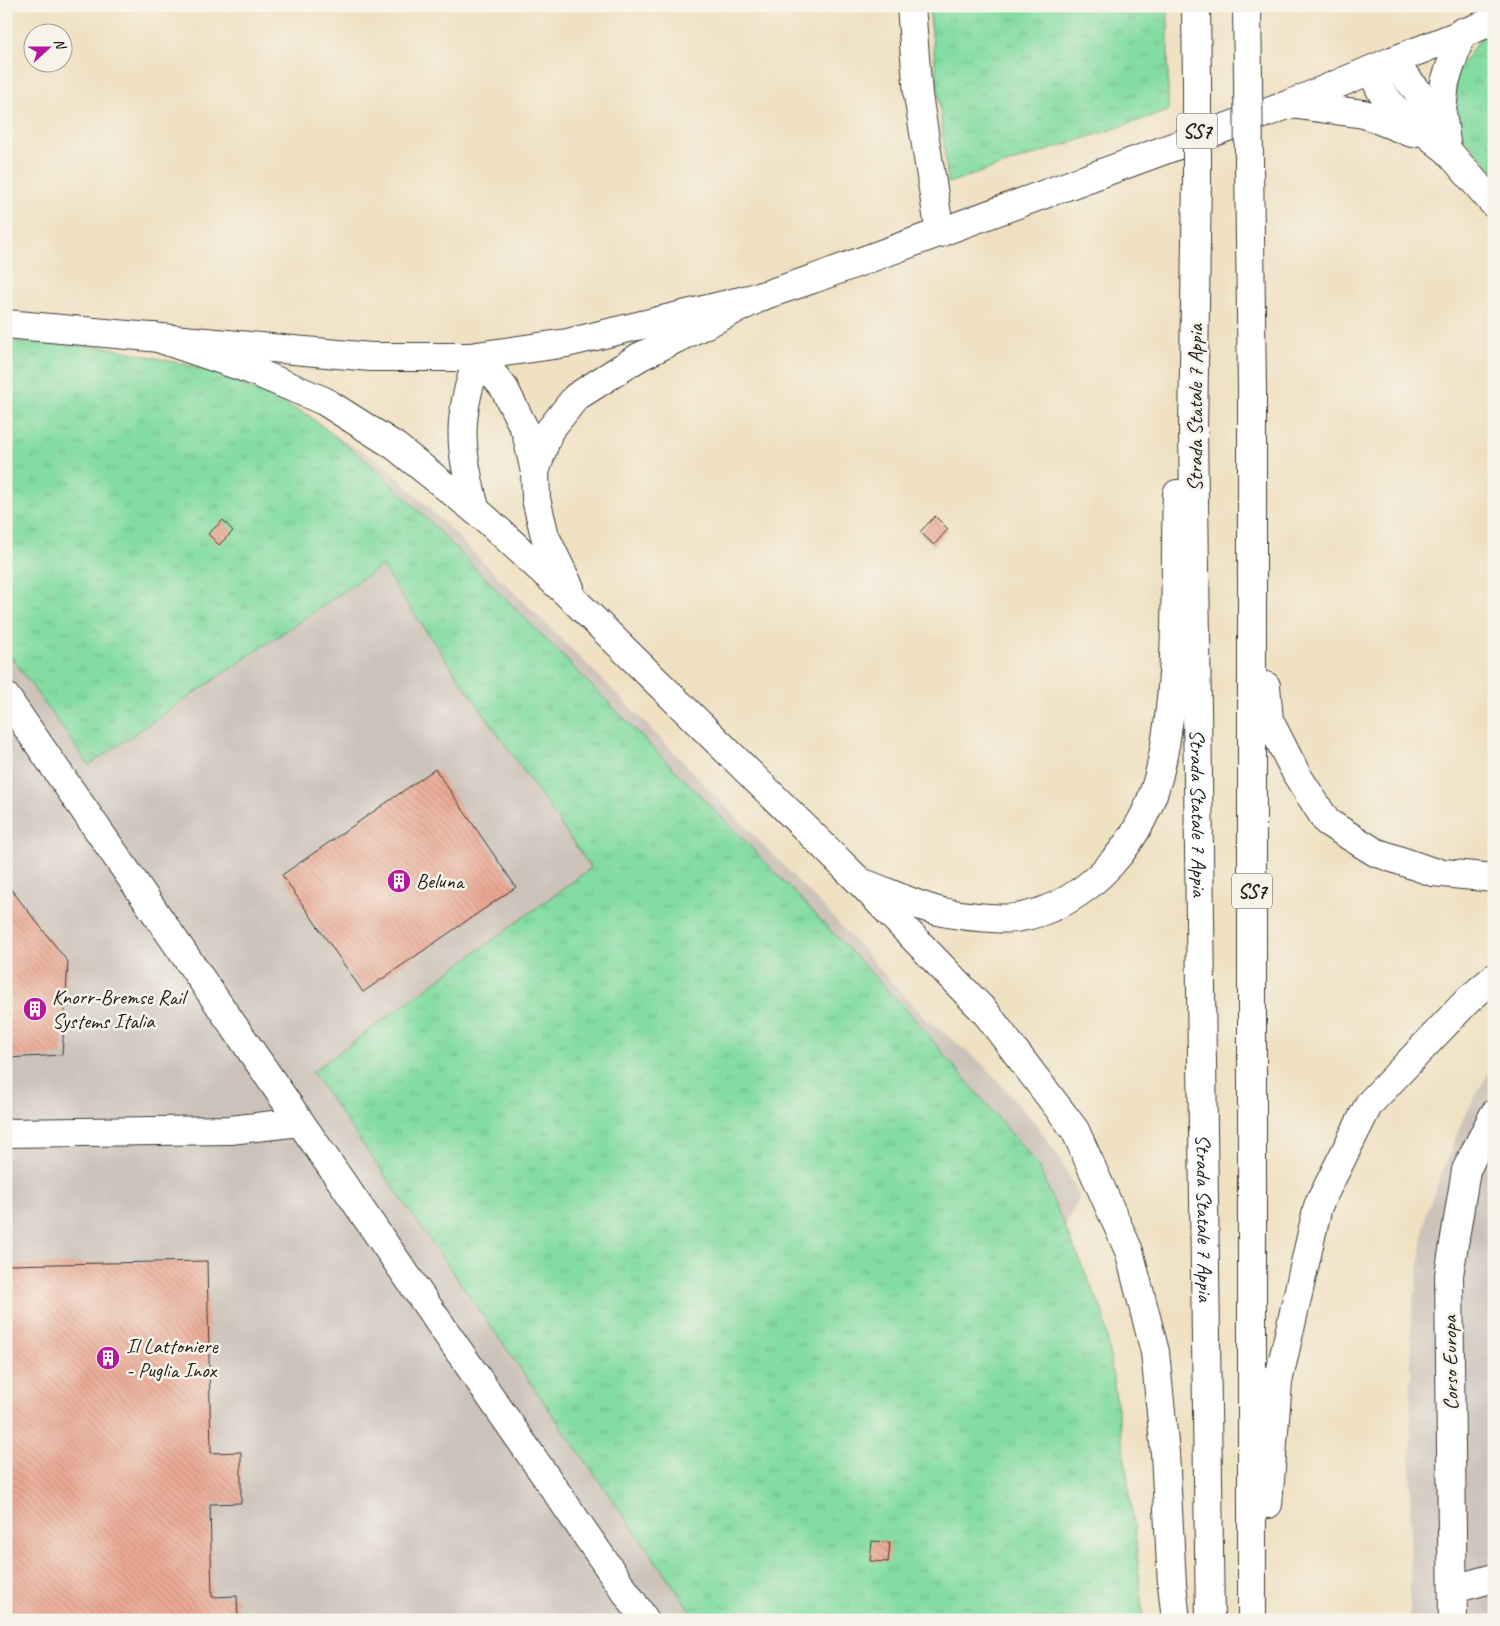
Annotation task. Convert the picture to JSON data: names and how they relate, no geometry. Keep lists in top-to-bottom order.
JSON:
{
  "streets": {
    "main road": ["SS7", "Strada Statale 7 Appia", "Corso Europa"]
  },
  "places": {
    "building": ["Beluna", "Knorr-Bremse Rail Systems Italia", "Il Lattoniere - Puglia Inox"]
  },
  "north": "right"
}
